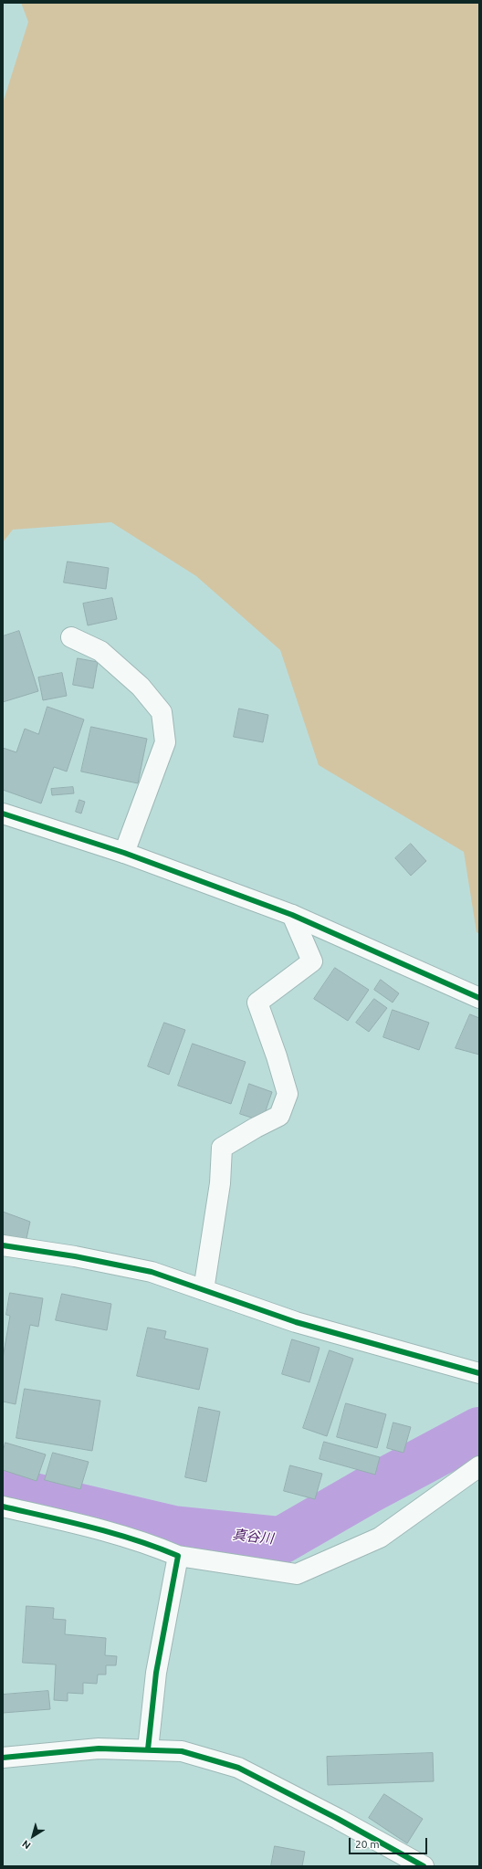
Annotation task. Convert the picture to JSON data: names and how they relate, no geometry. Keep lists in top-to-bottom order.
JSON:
{
  "water": ["真谷川"],
  "scale_bar": "20 m",
  "north": "bottom left"
}
